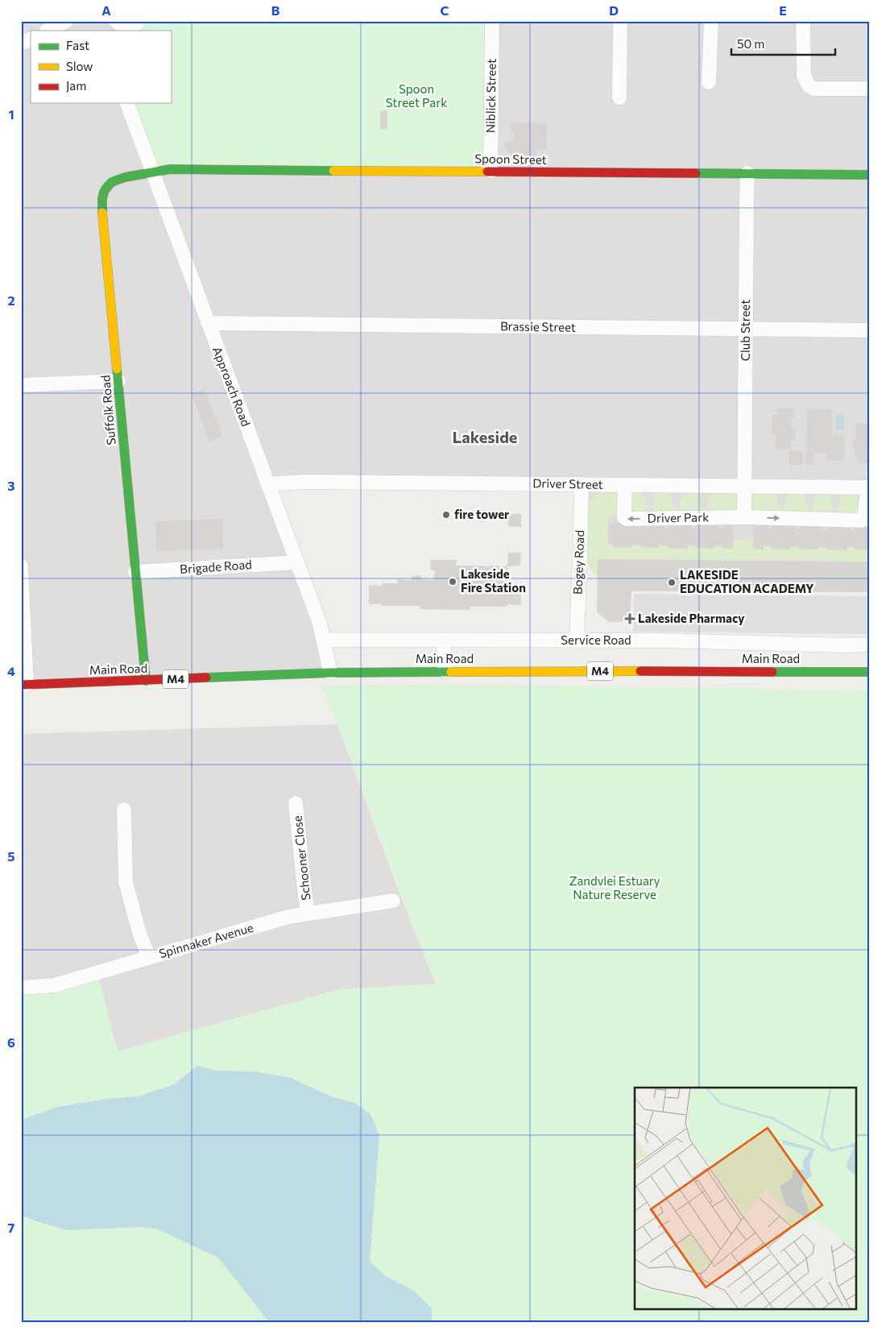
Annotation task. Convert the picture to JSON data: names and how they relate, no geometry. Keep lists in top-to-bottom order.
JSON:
{
  "streets": {
    "street": [
      "Niblick Street",
      "Spoon Street",
      "Brassie Street",
      "Club Street",
      "Approach Road",
      "Suffolk Road",
      "Driver Street",
      "Driver Park",
      "Bogey Road",
      "Brigade Road",
      "Service Road",
      "Main Road",
      "M4",
      "Schooner Close",
      "Spinnaker Avenue"
    ]
  },
  "crossings": [
    ["Niblick Street", "Spoon Street"],
    ["Spoon Street", "Club Street"],
    ["Spoon Street", "Approach Road"],
    ["Spoon Street", "Suffolk Road"],
    ["Brassie Street", "Club Street"],
    ["Brassie Street", "Approach Road"],
    ["Club Street", "Driver Street"],
    ["Club Street", "Driver Park"],
    ["Approach Road", "Suffolk Road"],
    ["Approach Road", "Driver Street"],
    ["Approach Road", "Brigade Road"],
    ["Approach Road", "Service Road"],
    ["Approach Road", "Main Road"],
    ["Suffolk Road", "Brigade Road"],
    ["Suffolk Road", "Main Road"],
    ["Driver Street", "Driver Park"],
    ["Driver Street", "Bogey Road"],
    ["Bogey Road", "Service Road"],
    ["Schooner Close", "Spinnaker Avenue"]
  ],
  "districts": ["Lakeside"],
  "parks": ["Spoon Street Park", "Zandvlei Estuary Nature Reserve"],
  "places": {
    "other": ["fire tower", "Lakeside Fire Station", "LAKESIDE EDUCATION ACADEMY"],
    "health": ["Lakeside Pharmacy"]
  },
  "legend": ["Fast", "Slow", "Jam"],
  "scale_bar": "50 m",
  "grid": {
    "columns": [
      "A",
      "B",
      "C",
      "D",
      "E"
    ],
    "rows": [
      "1",
      "2",
      "3",
      "4",
      "5",
      "6",
      "7"
    ]
  }
}
